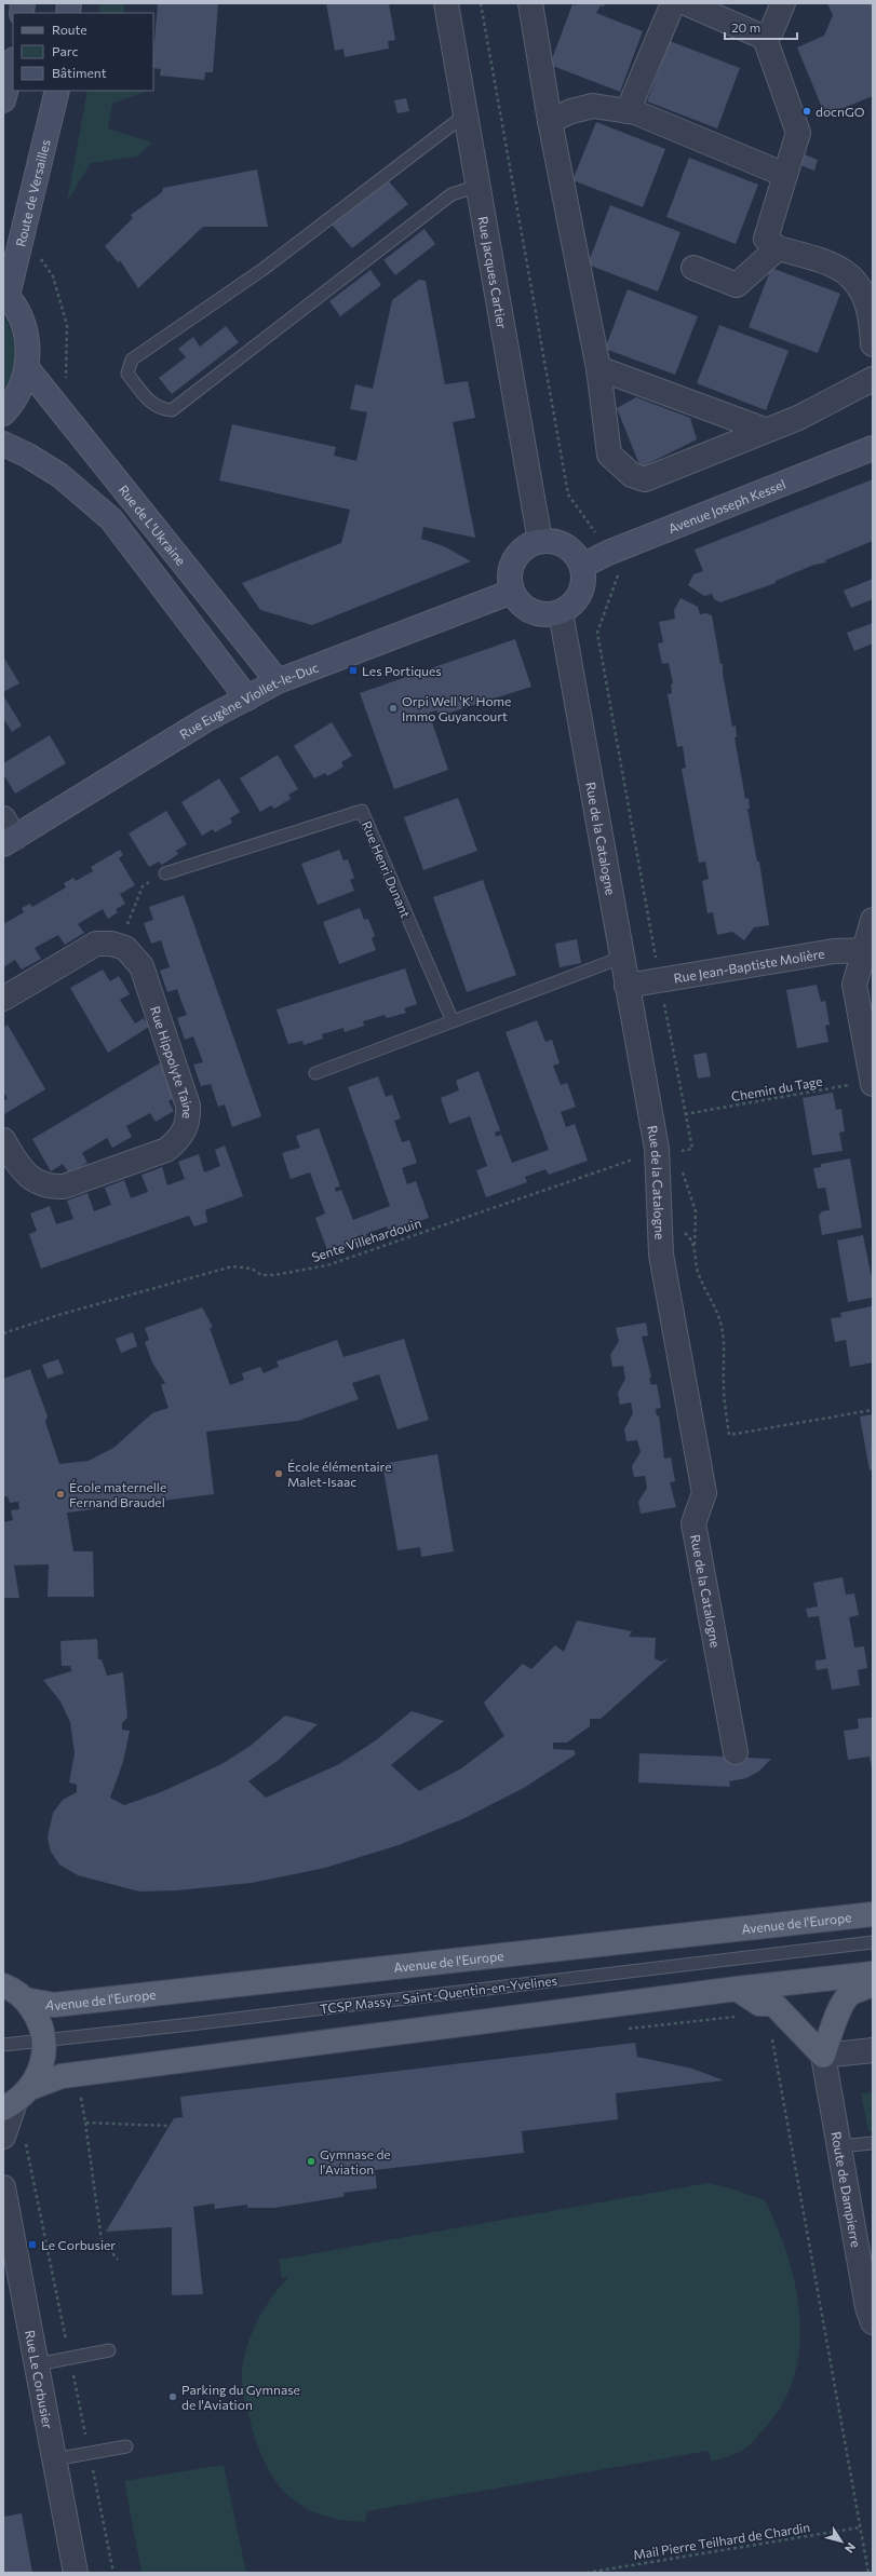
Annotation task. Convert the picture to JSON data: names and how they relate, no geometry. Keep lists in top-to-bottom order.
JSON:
{
  "streets": {
    "main road": ["Avenue de l'Europe"],
    "street": [
      "Route de Versailles",
      "Rue Jacques Cartier",
      "Avenue Joseph Kessel",
      "Rue de L'Ukraine",
      "Rue Eugène Viollet-le-Duc",
      "Rue de la Catalogne",
      "Rue Jean-Baptiste Molière",
      "Rue Hippolyte Taine",
      "Route de Dampierre",
      "Rue Le Corbusier"
    ],
    "lane": ["Rue Henri Dunant", "TCSP Massy - Saint-Quentin-en-Yvelines"],
    "path": ["Chemin du Tage", "Sente Villehardouin", "Mail Pierre Teilhard de Chardin"]
  },
  "crossings": [
    ["Rue Jacques Cartier", "Avenue Joseph Kessel"],
    ["Rue Jacques Cartier", "Rue Eugène Viollet-le-Duc"],
    ["Rue Jacques Cartier", "Rue de la Catalogne"],
    ["Avenue Joseph Kessel", "Rue Eugène Viollet-le-Duc"],
    ["Avenue Joseph Kessel", "Rue de la Catalogne"],
    ["Rue de L'Ukraine", "Rue Eugène Viollet-le-Duc"],
    ["Rue Eugène Viollet-le-Duc", "Rue de la Catalogne"],
    ["Rue de la Catalogne", "Rue Jean-Baptiste Molière"],
    ["Rue de la Catalogne", "Sente Villehardouin"],
    ["Chemin du Tage", "Sente Villehardouin"],
    ["Avenue de l'Europe", "TCSP Massy - Saint-Quentin-en-Yvelines"]
  ],
  "places": {
    "other": [
      "docnGO",
      "Orpi Well 'K' Home Immo Guyancourt",
      "École élémentaire Malet-Isaac",
      "École maternelle Fernand Braudel",
      "Gymnase de l'Aviation",
      "Parking du Gymnase de l'Aviation"
    ],
    "transit": ["Les Portiques", "Le Corbusier"]
  },
  "legend": ["Route", "Parc", "Bâtiment"],
  "scale_bar": "20 m",
  "north": "bottom right"
}
